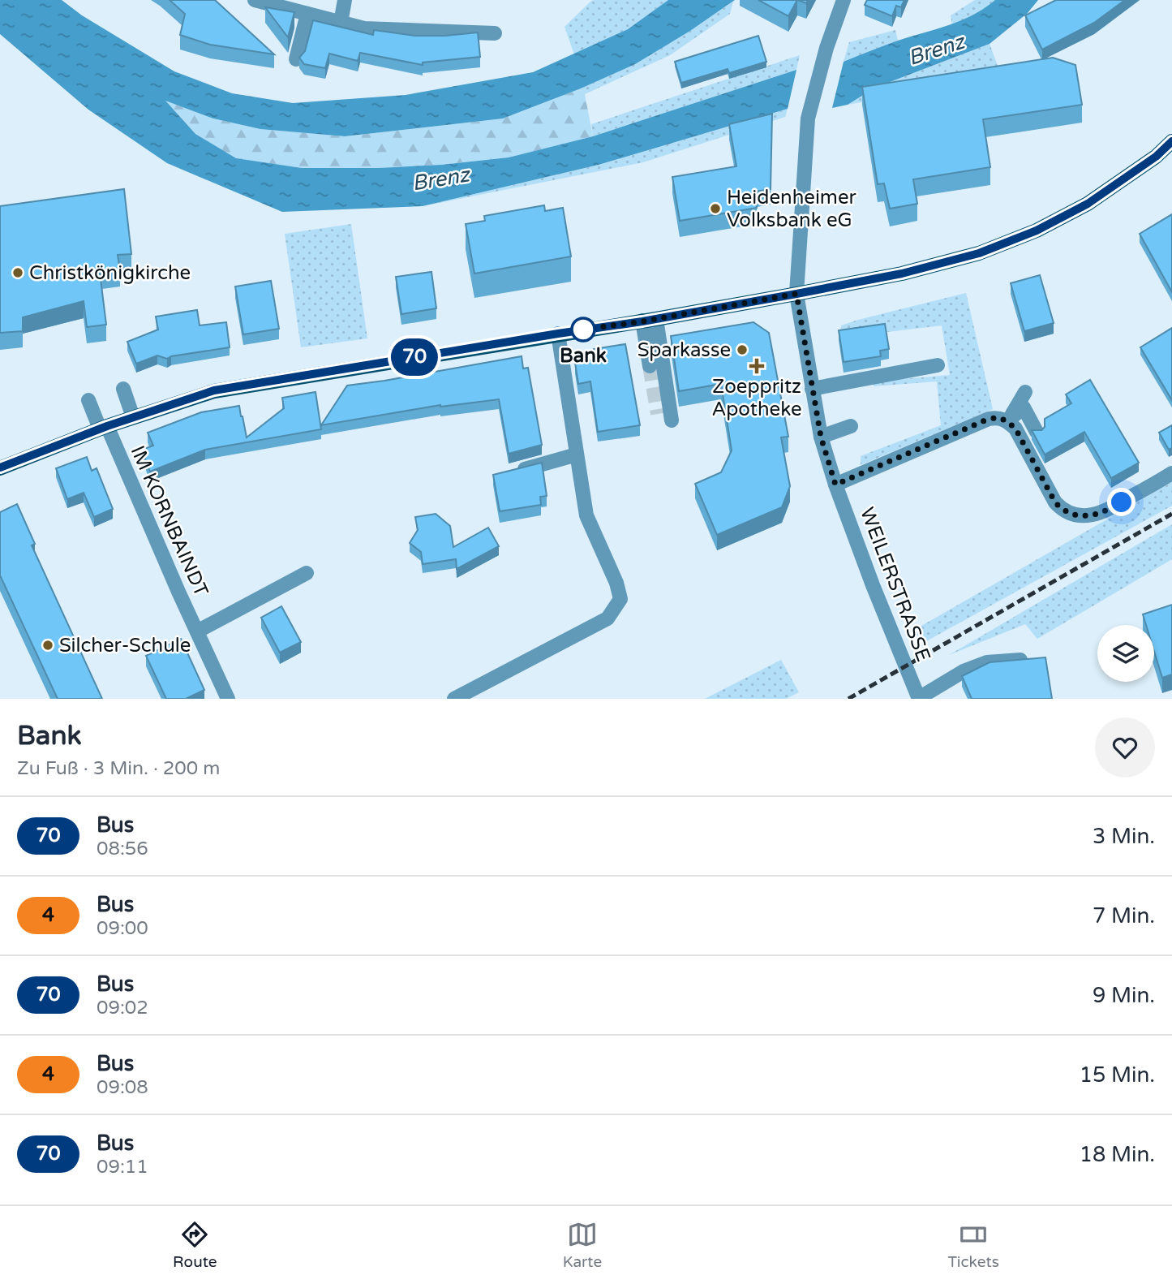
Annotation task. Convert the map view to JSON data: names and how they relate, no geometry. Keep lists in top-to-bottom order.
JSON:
{
  "streets": {
    "street": ["IM KORNBAINDT", "WEILERSTRASSE"]
  },
  "water": ["Brenz"],
  "places": {
    "other": [
      "Heidenheimer Volksbank eG",
      "Christkönigkirche",
      "Bank",
      "Sparkasse",
      "Silcher-Schule"
    ],
    "health": ["Zoeppritz Apotheke"]
  },
  "lines": ["bus line 70"],
  "page": {
    "on_map": "70",
    "heading": ["Bank", "Zu Fuß · 3 Min. · 200 m"],
    "list": [
      {
        "mark": "70",
        "name": "Bus",
        "note": "08:56",
        "value": "3 Min."
      },
      {
        "mark": "4",
        "name": "Bus",
        "note": "09:00",
        "value": "7 Min."
      },
      {
        "mark": "70",
        "name": "Bus",
        "note": "09:02",
        "value": "9 Min."
      },
      {
        "mark": "4",
        "name": "Bus",
        "note": "09:08",
        "value": "15 Min."
      },
      {
        "mark": "70",
        "name": "Bus",
        "note": "09:11",
        "value": "18 Min."
      }
    ],
    "tabs": ["Route", "Karte", "Tickets"]
  }
}
